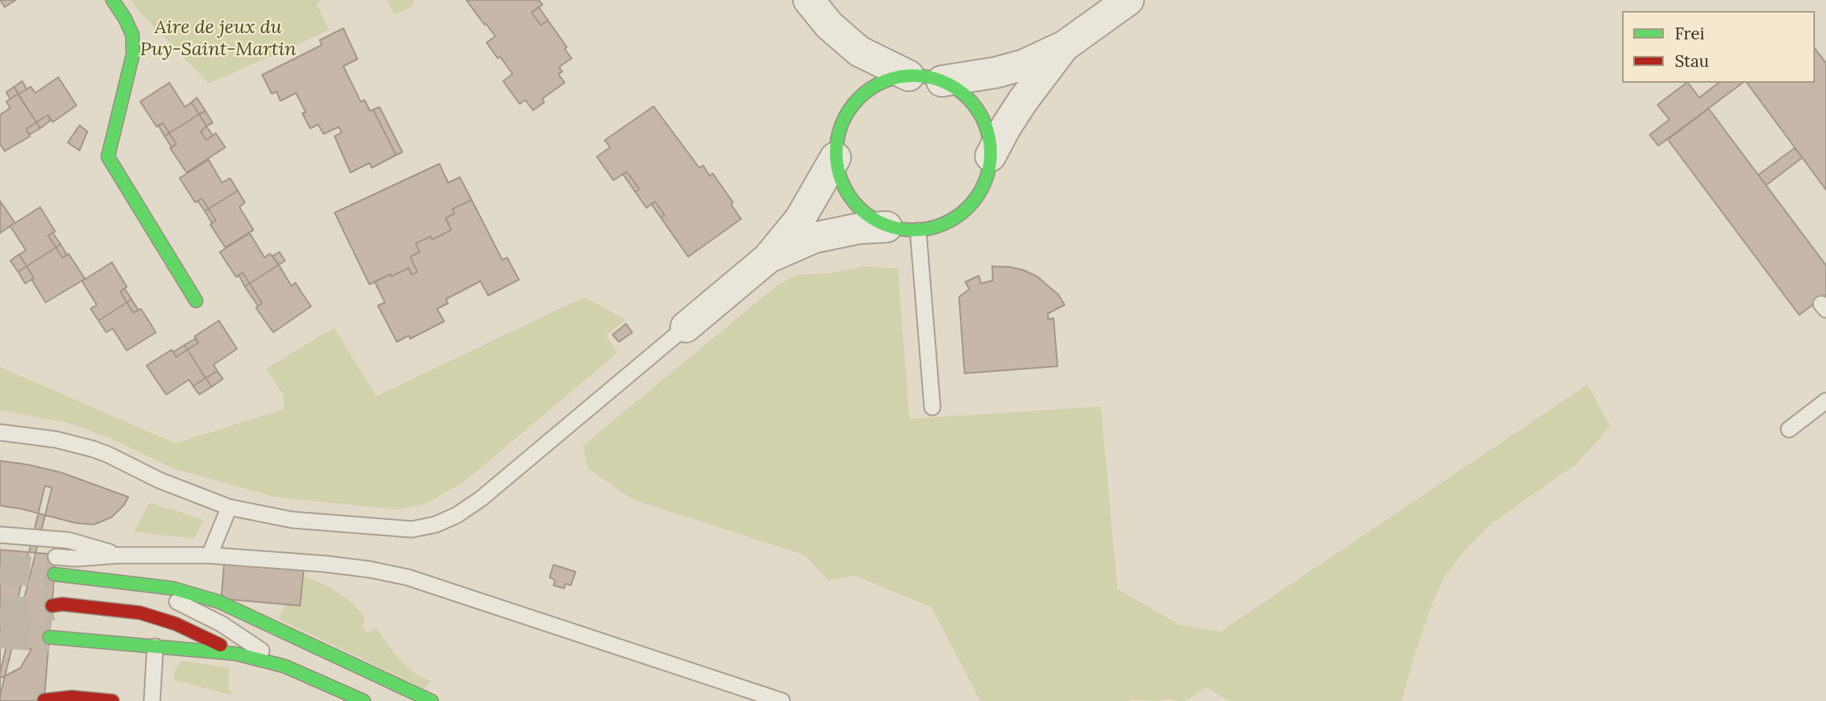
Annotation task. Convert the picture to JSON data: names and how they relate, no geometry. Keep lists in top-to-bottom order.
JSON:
{
  "parks": ["Aire de jeux du Puy-Saint-Martin"],
  "legend": ["Frei", "Stau"]
}
